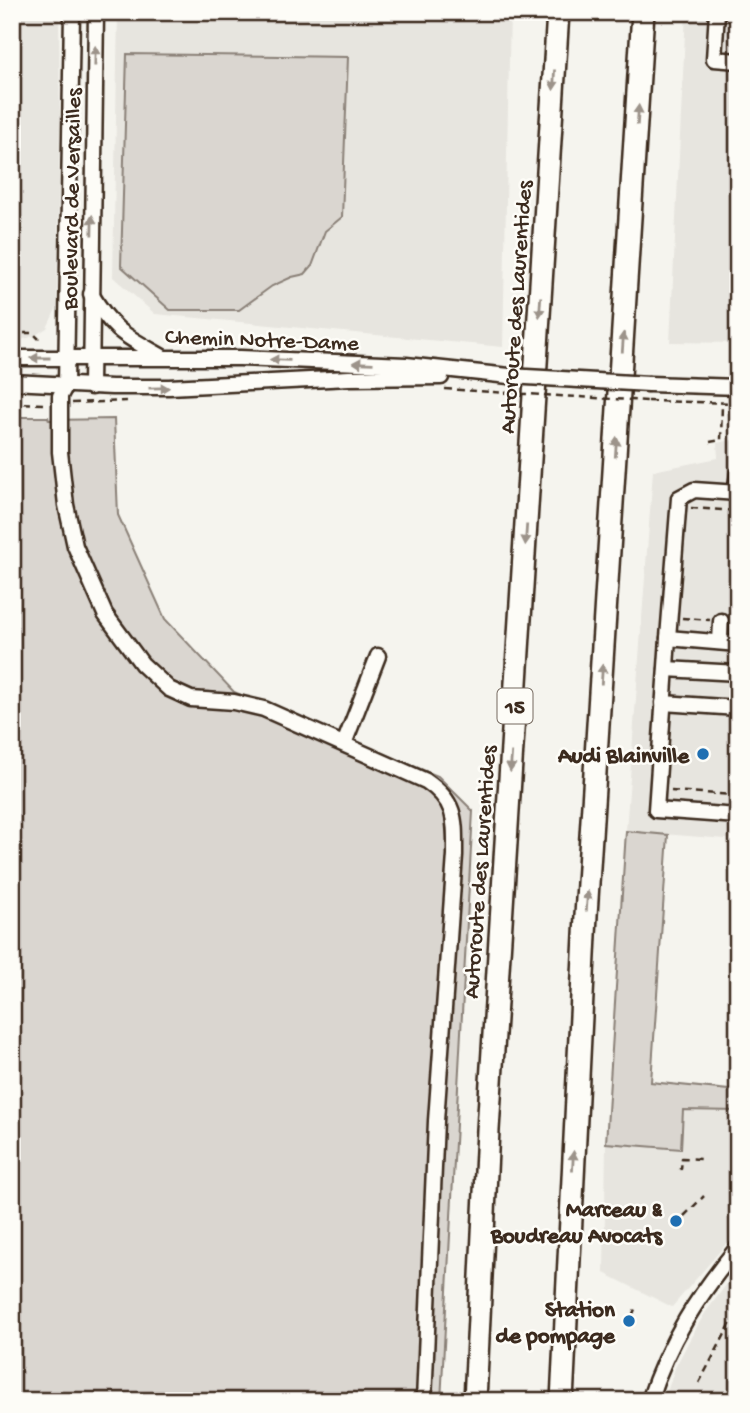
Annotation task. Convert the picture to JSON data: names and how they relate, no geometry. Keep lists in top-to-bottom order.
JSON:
{
  "streets": {
    "highway": ["Autoroute des Laurentides", "15"],
    "street": ["Boulevard de Versailles", "Chemin Notre-Dame"]
  },
  "crossings": [
    ["Boulevard de Versailles", "Chemin Notre-Dame"]
  ],
  "places": ["Audi Blainville", "Marceau & Boudreau Avocats", "Station de pompage"]
}
